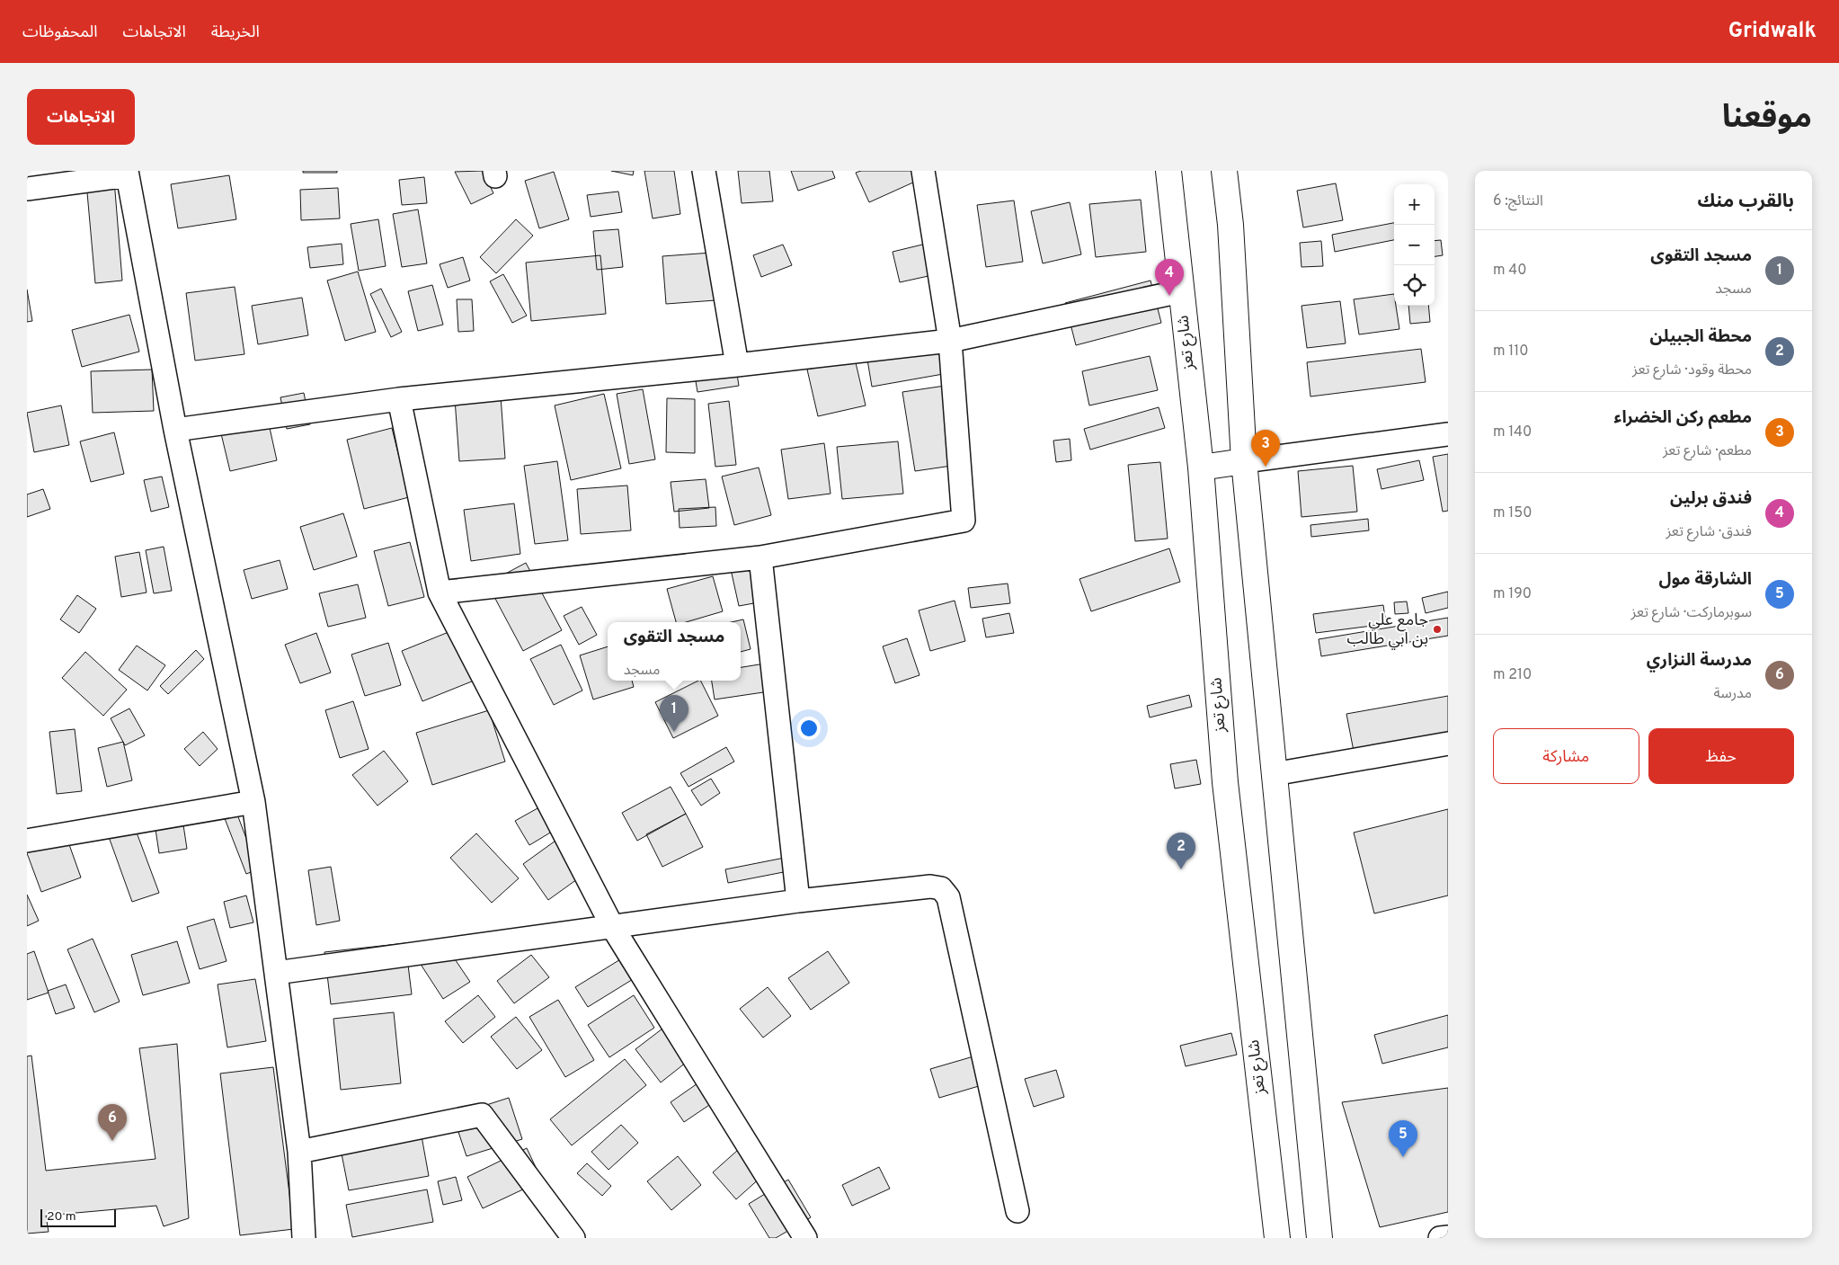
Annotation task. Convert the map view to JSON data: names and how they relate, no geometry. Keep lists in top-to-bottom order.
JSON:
{
  "streets": {
    "highway": ["شارع تعز"]
  },
  "places": ["جامع علي بن ابي طالب"],
  "scale_bar": "20 m",
  "page": {
    "header": "Gridwalk",
    "nav": ["الخريطة", "الاتجاهات", "المحفوظات"],
    "title": "موقعنا",
    "buttons": [
      "الاتجاهات",
      ["حفظ", "مشاركة"]
    ],
    "heading": ["بالقرب منك", "النتائج: 6"],
    "map_buttons": ["+", "−"],
    "list": [
      {
        "mark": "1",
        "name": "مسجد التقوى",
        "note": "مسجد",
        "value": "40 m"
      },
      {
        "mark": "2",
        "name": "محطة الجبيلن",
        "note": "محطة وقود · شارع تعز",
        "value": "110 m"
      },
      {
        "mark": "3",
        "name": "مطعم ركن الخضراء",
        "note": "مطعم · شارع تعز",
        "value": "140 m"
      },
      {
        "mark": "4",
        "name": "فندق برلين",
        "note": "فندق · شارع تعز",
        "value": "150 m"
      },
      {
        "mark": "5",
        "name": "الشارقة مول",
        "note": "سوبرماركت · شارع تعز",
        "value": "190 m"
      },
      {
        "mark": "6",
        "name": "مدرسة النزاري",
        "note": "مدرسة",
        "value": "210 m"
      }
    ],
    "pins": [
      "4",
      "3",
      "1",
      "2",
      "6",
      "5"
    ],
    "popup": ["مسجد التقوى", "مسجد"],
    "scale": "20 m"
  }
}
